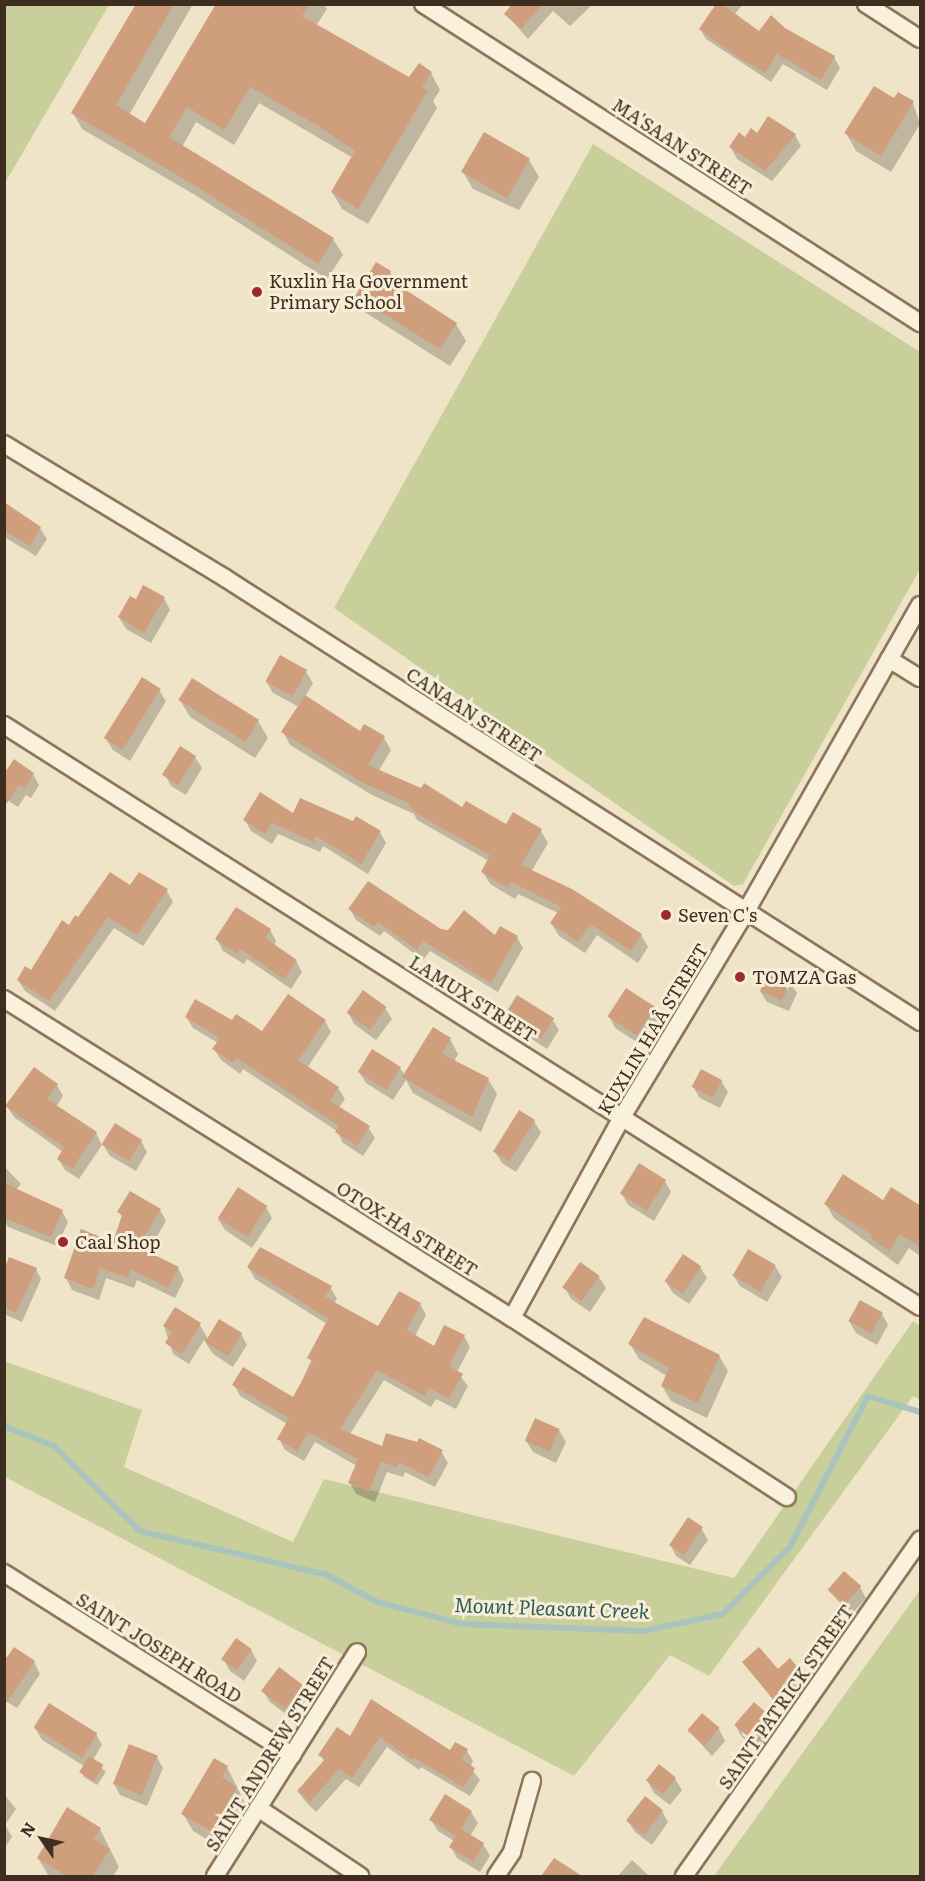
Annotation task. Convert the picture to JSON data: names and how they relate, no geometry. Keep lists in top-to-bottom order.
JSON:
{
  "streets": {
    "street": [
      "MA'SAAN STREET",
      "CANAAN STREET",
      "LAMUX STREET",
      "KUXLIN HAÂ STREET",
      "OTOX-HA STREET",
      "SAINT JOSEPH ROAD",
      "SAINT PATRICK STREET",
      "SAINT ANDREW STREET"
    ]
  },
  "crossings": [
    ["CANAAN STREET", "KUXLIN HAÂ STREET"],
    ["LAMUX STREET", "KUXLIN HAÂ STREET"],
    ["KUXLIN HAÂ STREET", "OTOX-HA STREET"],
    ["SAINT JOSEPH ROAD", "SAINT ANDREW STREET"]
  ],
  "water": ["Mount Pleasant Creek"],
  "places": [
    "Kuxlin Ha Government Primary School",
    "Seven C's",
    "TOMZA Gas",
    "Caal Shop"
  ],
  "north": "top left"
}
